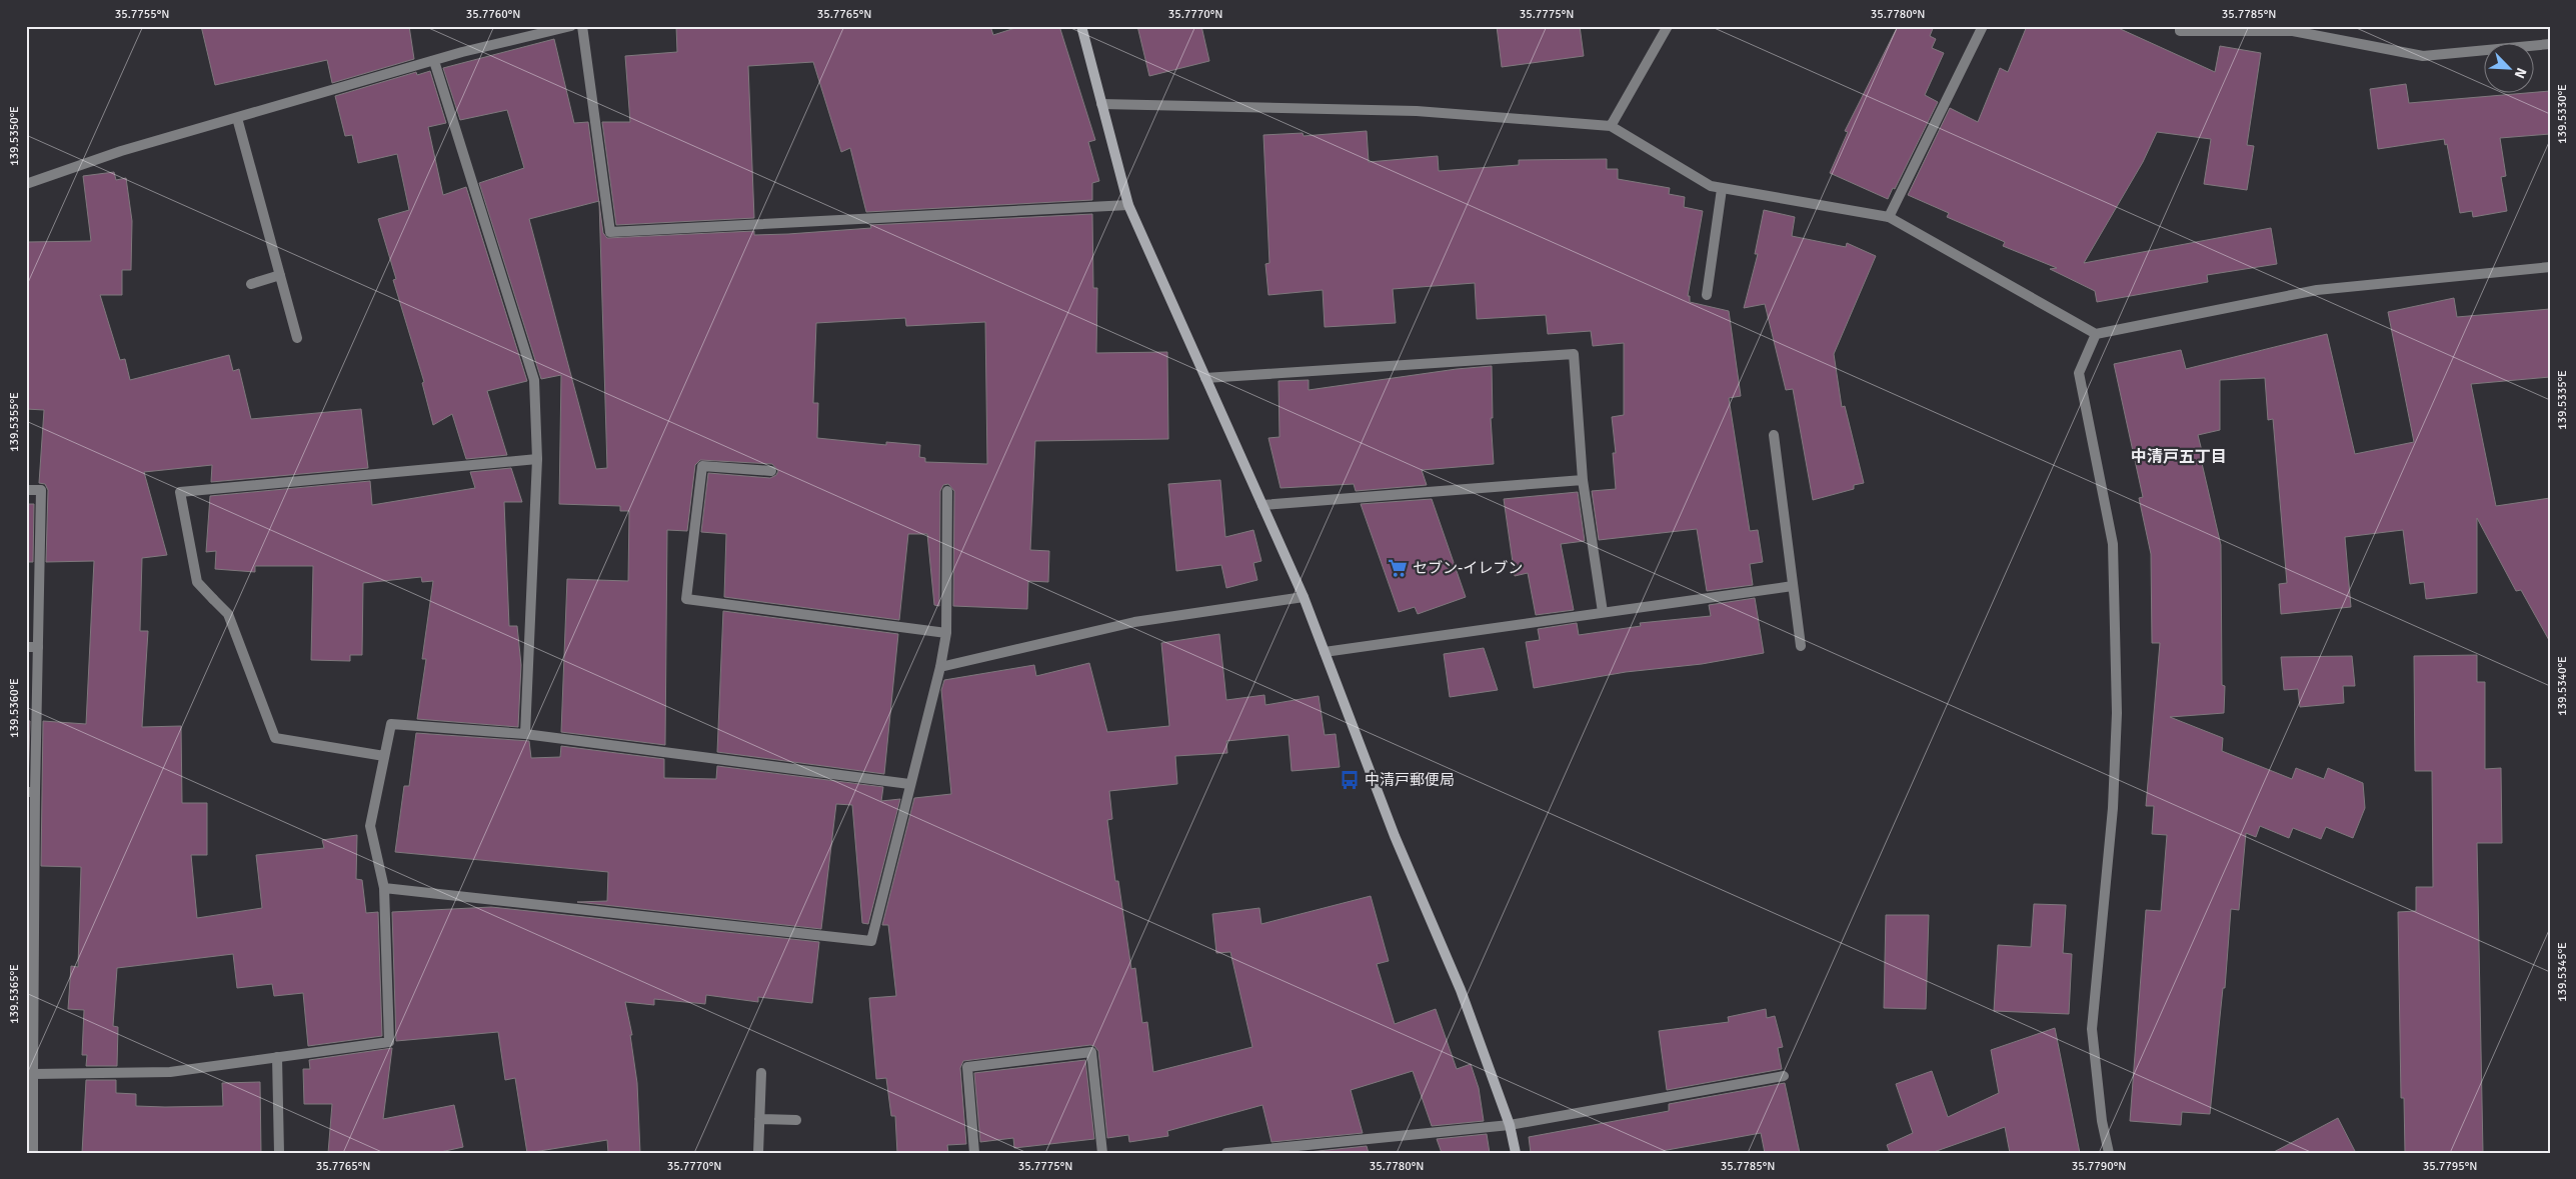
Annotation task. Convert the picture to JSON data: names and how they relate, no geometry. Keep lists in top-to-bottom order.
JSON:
{
  "districts": ["中清戸五丁目"],
  "places": {
    "supermarket": ["セブン-イレブン"],
    "bus stop": ["中清戸郵便局"]
  },
  "north": "bottom right",
  "coordinates": [
    "35.7755°N",
    "35.7760°N",
    "35.7765°N",
    "35.7770°N",
    "35.7775°N",
    "35.7780°N",
    "35.7785°N",
    "139.5330°E",
    "139.5350°E",
    "139.5335°E",
    "139.5355°E",
    "139.5340°E",
    "139.5360°E",
    "139.5345°E",
    "139.5365°E",
    "35.7790°N",
    "35.7795°N"
  ]
}
